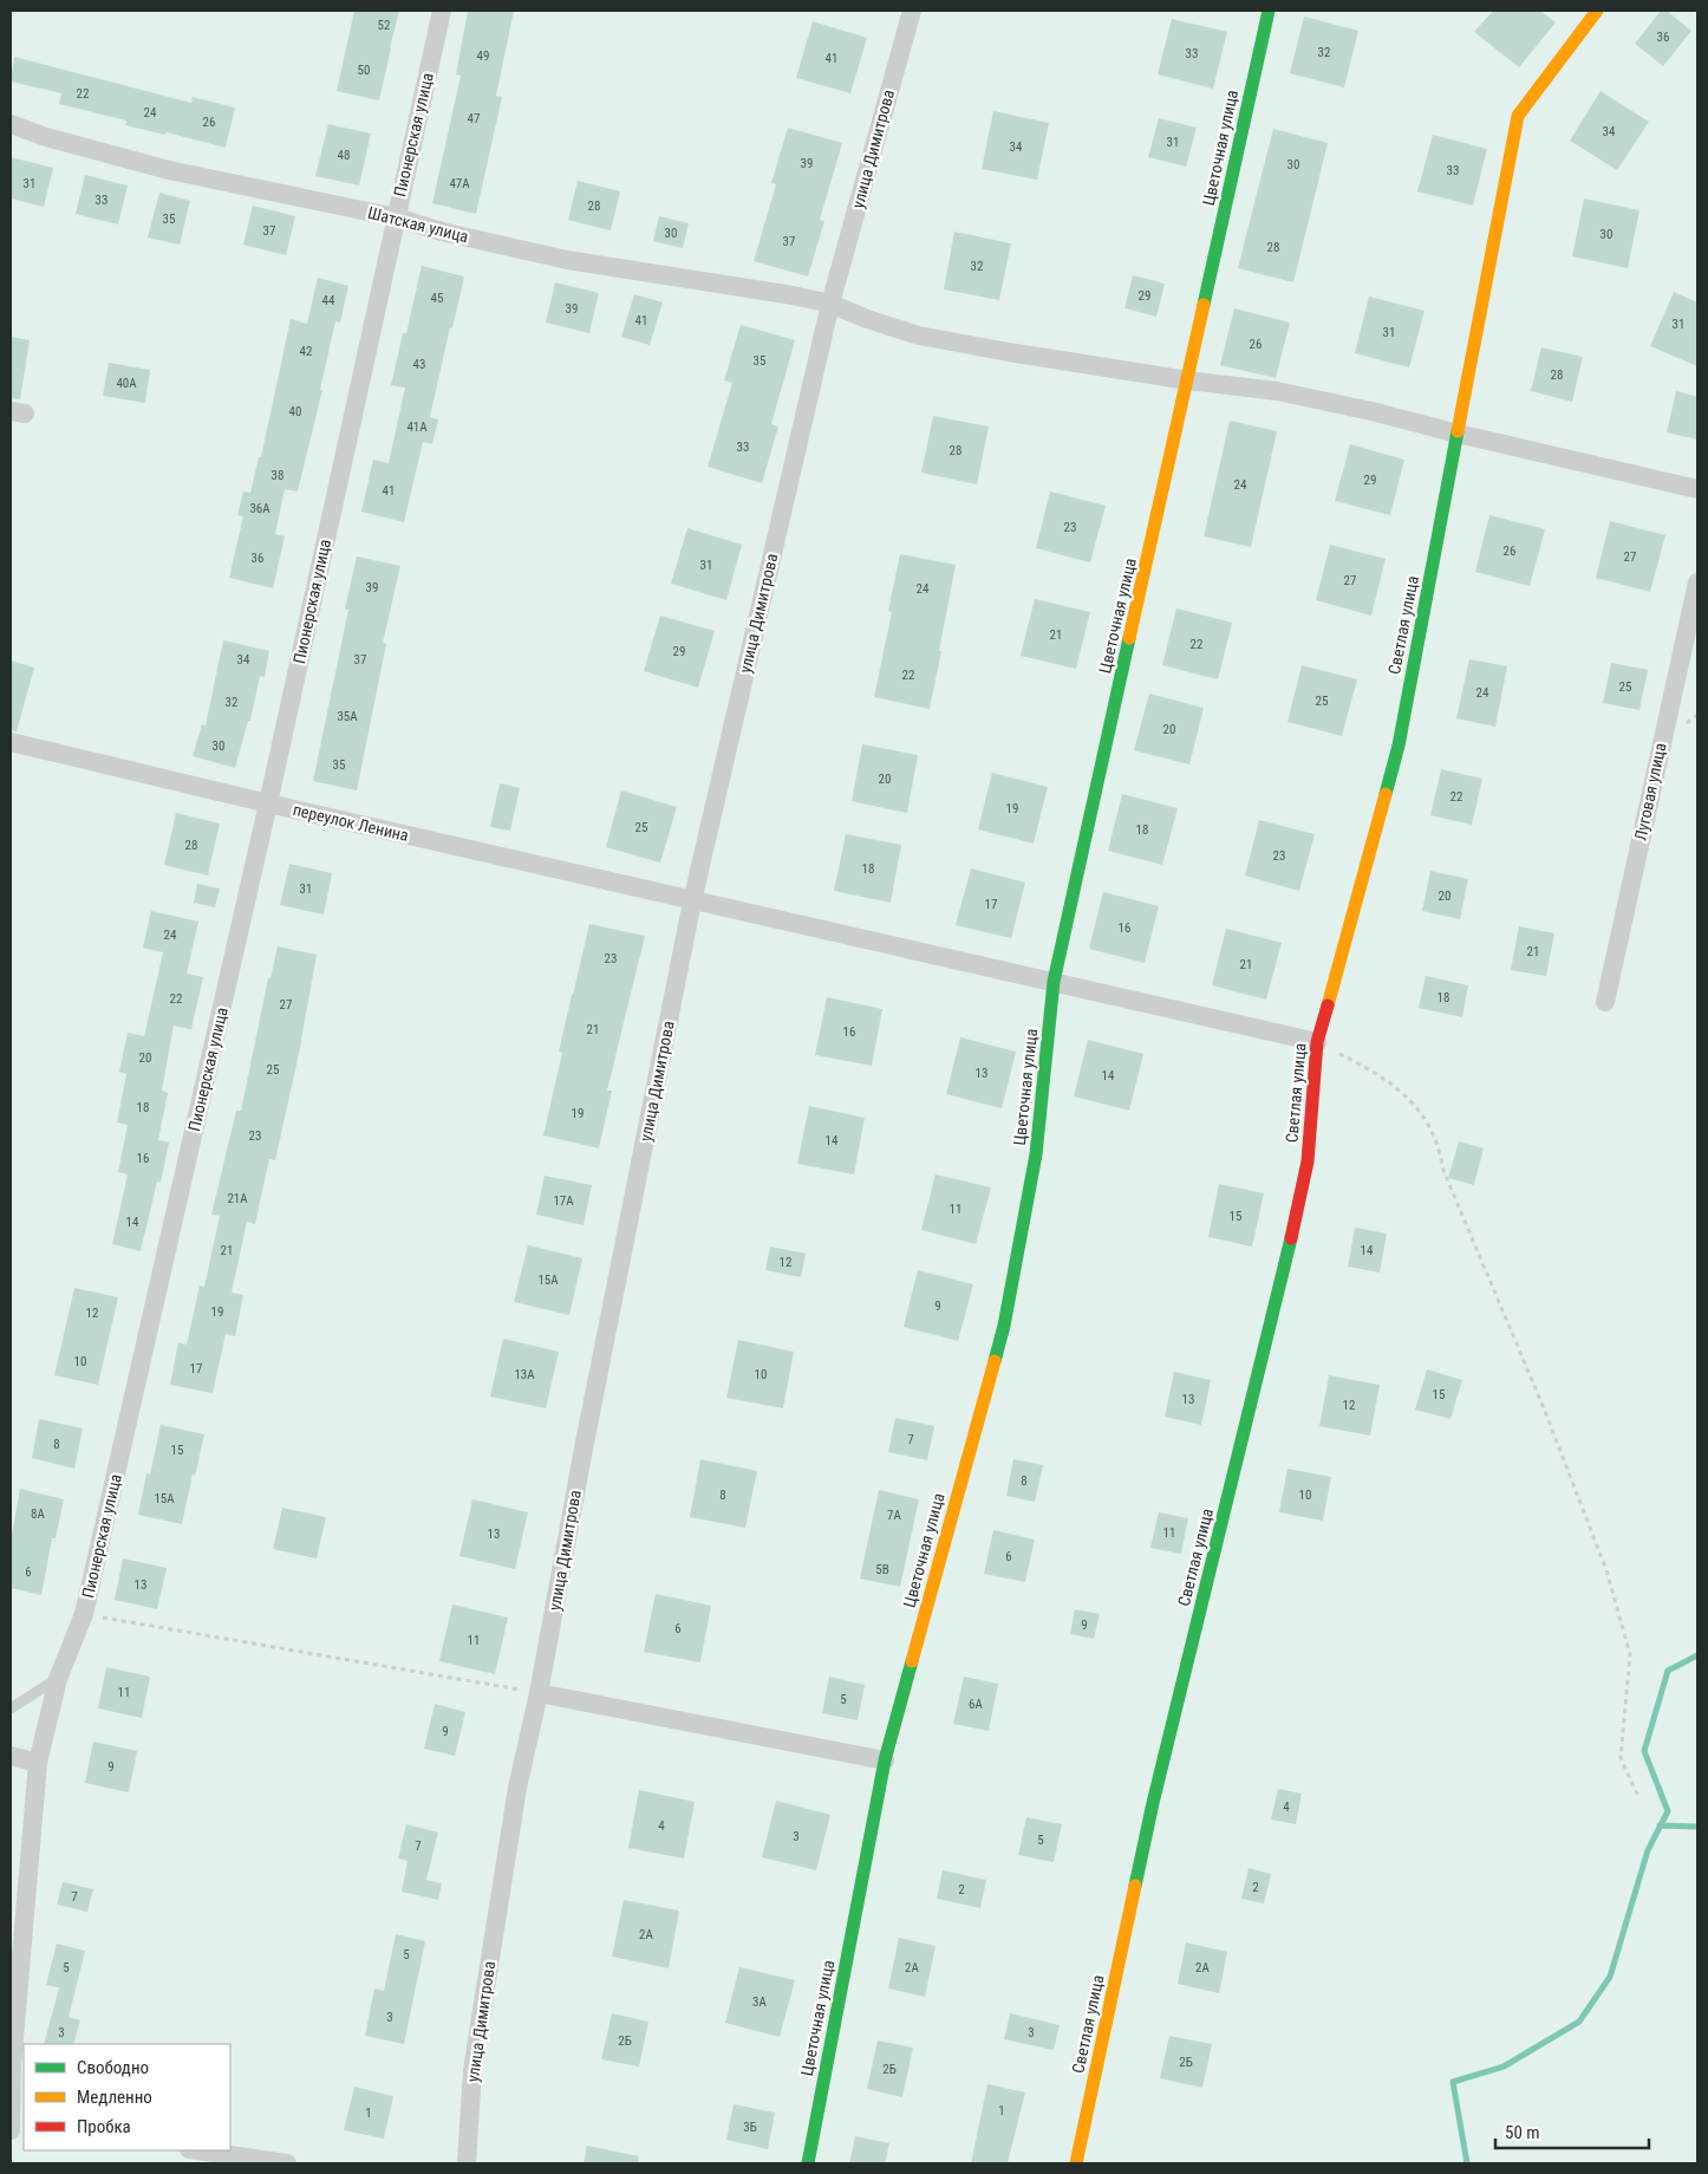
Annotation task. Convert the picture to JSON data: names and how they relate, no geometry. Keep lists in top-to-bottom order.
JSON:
{
  "streets": {
    "street": [
      "Пионерская улица",
      "Цветочная улица",
      "улица Димитрова",
      "Шатская улица",
      "Светлая улица",
      "Луговая улица",
      "переулок Ленина"
    ]
  },
  "crossings": [
    ["Пионерская улица", "Шатская улица"],
    ["Пионерская улица", "переулок Ленина"],
    ["Цветочная улица", "Шатская улица"],
    ["Цветочная улица", "переулок Ленина"],
    ["улица Димитрова", "Шатская улица"],
    ["улица Димитрова", "переулок Ленина"],
    ["Шатская улица", "Светлая улица"],
    ["Светлая улица", "переулок Ленина"]
  ],
  "house_numbers": [
    "52",
    "36",
    "32",
    "33",
    "49",
    "41",
    "50",
    "22",
    "24",
    "47",
    "26",
    "34",
    "31",
    "34",
    "48",
    "39",
    "30",
    "33",
    "31",
    "47А",
    "33",
    "28",
    "35",
    "37",
    "30",
    "30",
    "37",
    "28",
    "32",
    "29",
    "45",
    "44",
    "39",
    "41",
    "31",
    "31",
    "26",
    "42",
    "35",
    "43",
    "28",
    "40А",
    "40",
    "41А",
    "33",
    "28",
    "38",
    "29",
    "24",
    "41",
    "36А",
    "23",
    "26",
    "27",
    "36",
    "31",
    "27",
    "39",
    "24",
    "21",
    "22",
    "29",
    "34",
    "37",
    "22",
    "25",
    "24",
    "25",
    "32",
    "35А",
    "20",
    "30",
    "35",
    "20",
    "22",
    "19",
    "25",
    "18",
    "28",
    "23",
    "18",
    "31",
    "20",
    "17",
    "16",
    "24",
    "21",
    "23",
    "21",
    "18",
    "22",
    "27",
    "21",
    "16",
    "20",
    "25",
    "13",
    "14",
    "18",
    "19",
    "23",
    "14",
    "16",
    "21А",
    "17А",
    "11",
    "15",
    "14",
    "21",
    "14",
    "12",
    "15А",
    "9",
    "19",
    "12",
    "10",
    "17",
    "13А",
    "10",
    "15",
    "13",
    "12",
    "7",
    "8",
    "15",
    "8",
    "8",
    "10",
    "15А",
    "8А",
    "7А",
    "11",
    "13",
    "6",
    "5В",
    "6",
    "13",
    "9",
    "6",
    "11",
    "11",
    "5",
    "6А",
    "9",
    "9",
    "4",
    "4",
    "3",
    "5",
    "7",
    "2",
    "2",
    "7",
    "2А",
    "5",
    "5",
    "2А",
    "2А",
    "3А",
    "3",
    "3",
    "3",
    "2Б",
    "2Б",
    "2Б",
    "1",
    "1",
    "3Б"
  ],
  "legend": ["Свободно", "Медленно", "Пробка"],
  "scale_bar": "50 m"
}
